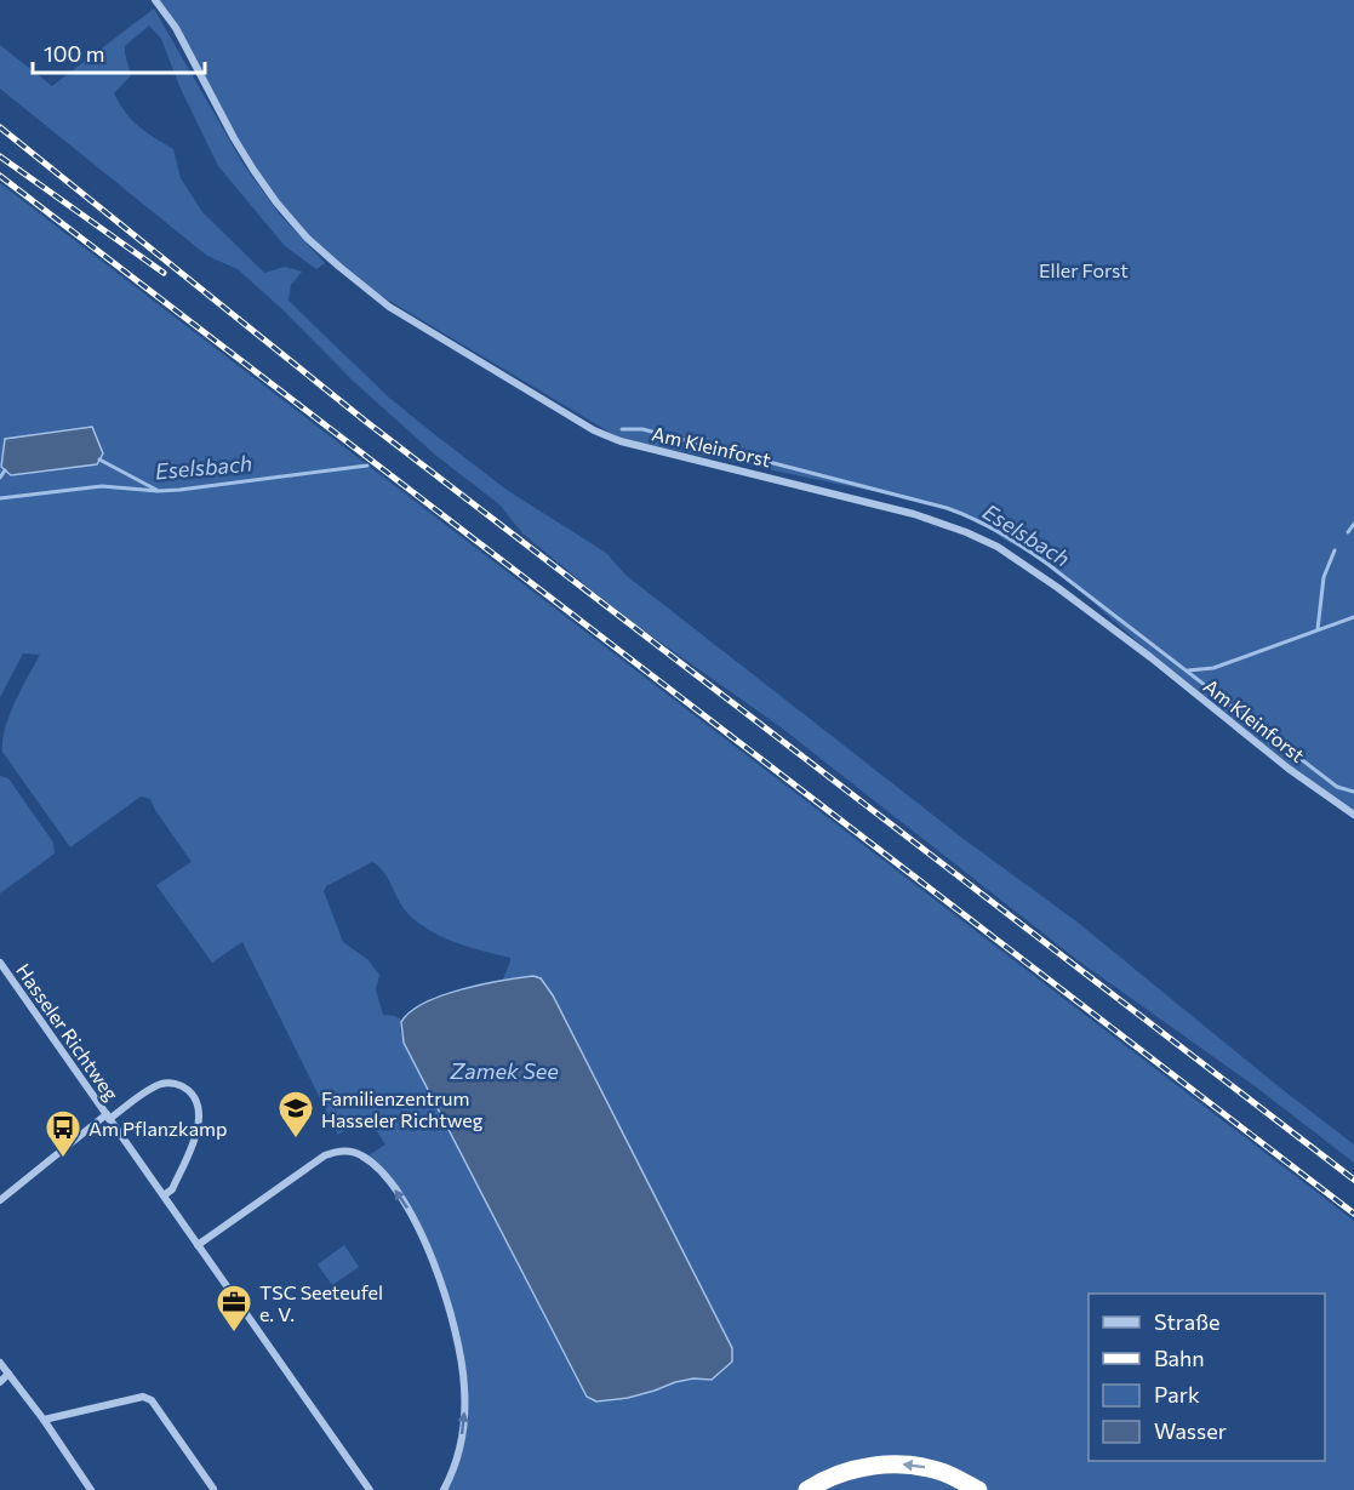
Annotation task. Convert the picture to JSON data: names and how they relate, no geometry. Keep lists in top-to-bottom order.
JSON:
{
  "streets": {
    "street": ["Am Kleinforst", "Hasseler Richtweg"]
  },
  "water": ["Eselsbach", "Zamek See"],
  "parks": ["Eller Forst"],
  "places": {
    "school or university": ["Familienzentrum Hasseler Richtweg"],
    "bus stop": ["Am Pflanzkamp"],
    "office": ["TSC Seeteufel e. V."]
  },
  "legend": [
    "Straße",
    "Bahn",
    "Park",
    "Wasser"
  ],
  "scale_bar": "100 m"
}
